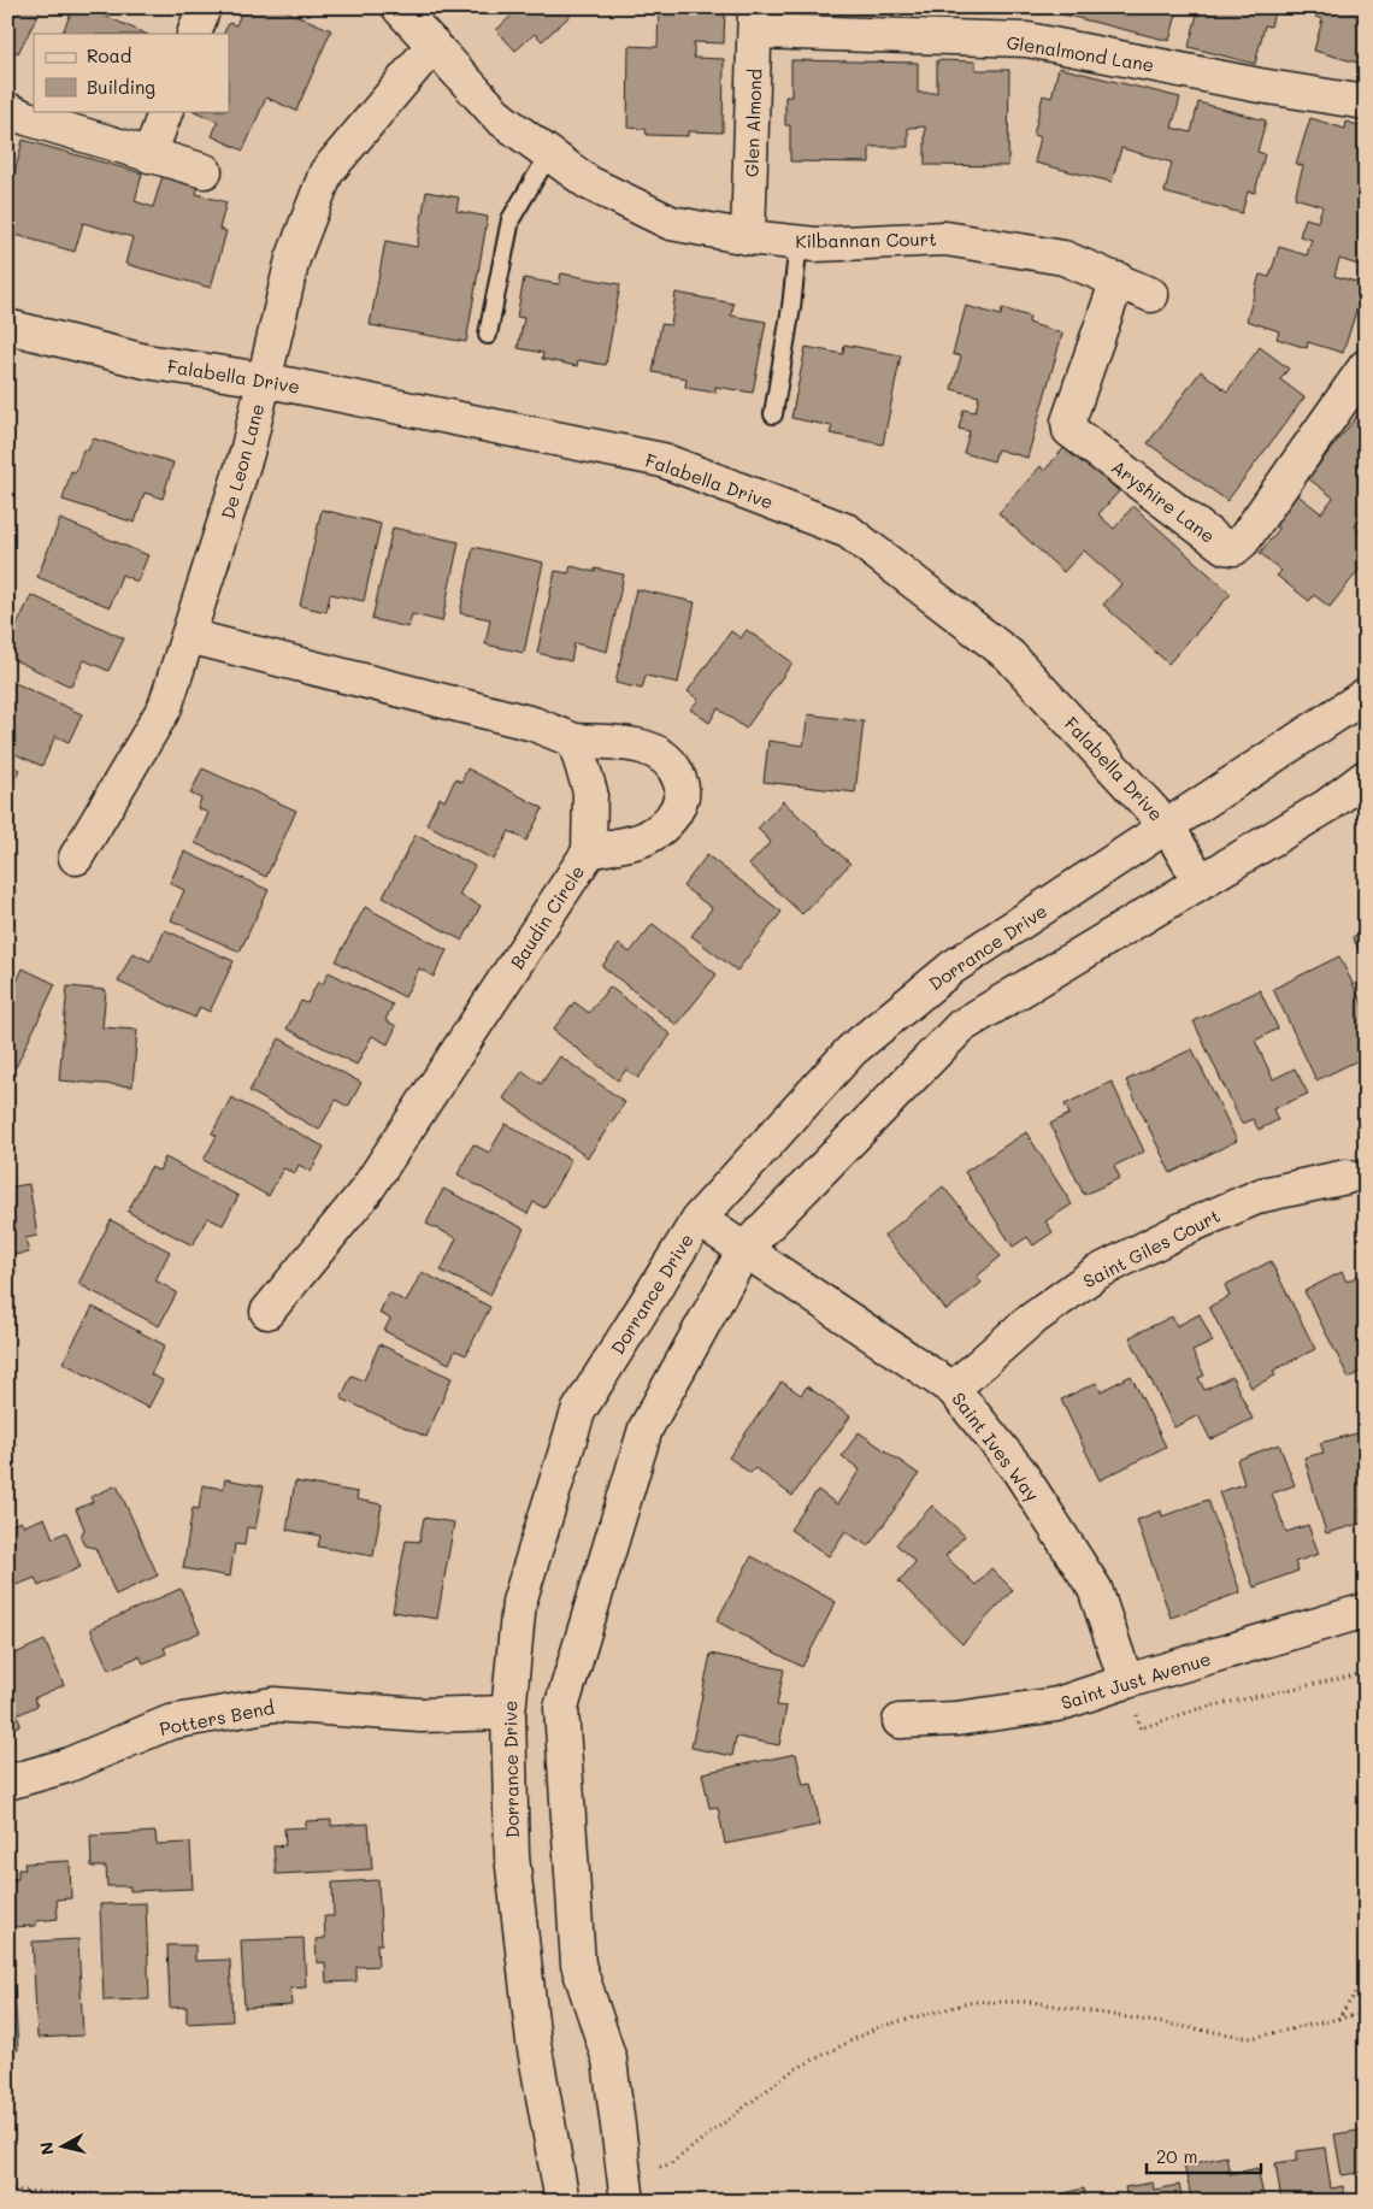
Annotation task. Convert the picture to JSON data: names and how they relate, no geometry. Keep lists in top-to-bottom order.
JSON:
{
  "streets": {
    "street": [
      "Glenalmond Lane",
      "Glen Almond",
      "Kilbannan Court",
      "Falabella Drive",
      "De Leon Lane",
      "Aryshire Lane",
      "Baudin Circle",
      "Dorrance Drive",
      "Saint Giles Court",
      "Saint Ives Way",
      "Saint Just Avenue",
      "Potters Bend"
    ]
  },
  "crossings": [
    ["Glenalmond Lane", "Glen Almond"],
    ["Glen Almond", "Kilbannan Court"],
    ["Kilbannan Court", "De Leon Lane"],
    ["Kilbannan Court", "Aryshire Lane"],
    ["Falabella Drive", "De Leon Lane"],
    ["Falabella Drive", "Dorrance Drive"],
    ["Dorrance Drive", "Saint Ives Way"],
    ["Dorrance Drive", "Potters Bend"],
    ["Saint Giles Court", "Saint Ives Way"],
    ["Saint Ives Way", "Saint Just Avenue"]
  ],
  "legend": ["Road", "Building"],
  "scale_bar": "20 m",
  "north": "left"
}
